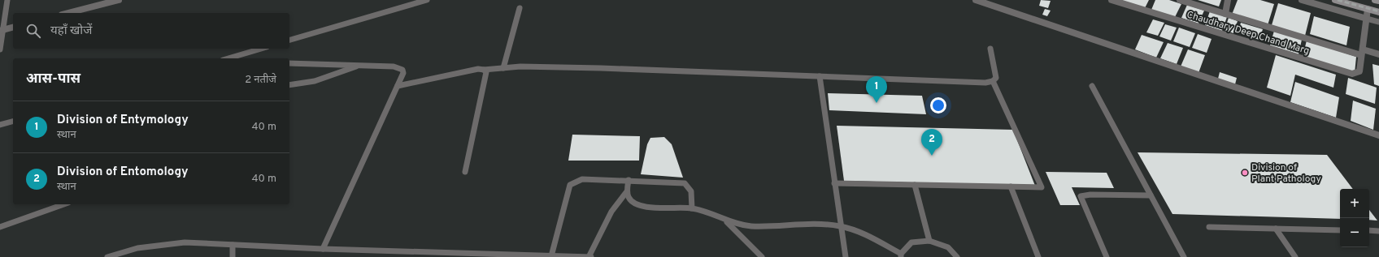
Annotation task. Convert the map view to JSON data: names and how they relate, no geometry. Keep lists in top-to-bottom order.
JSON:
{
  "streets": {
    "street": ["Chaudhary Deep Chand Marg"]
  },
  "places": ["Division of Plant Pathology"],
  "page": {
    "search": "यहाँ खोजें",
    "heading": ["आस-पास", "2 नतीजे"],
    "pins": ["1", "2"],
    "list": [
      {
        "mark": "1",
        "name": "Division of Entymology",
        "note": "स्थान",
        "value": "40 m"
      },
      {
        "mark": "2",
        "name": "Division of Entomology",
        "note": "स्थान",
        "value": "40 m"
      }
    ],
    "map_buttons": ["+", "−"]
  }
}
